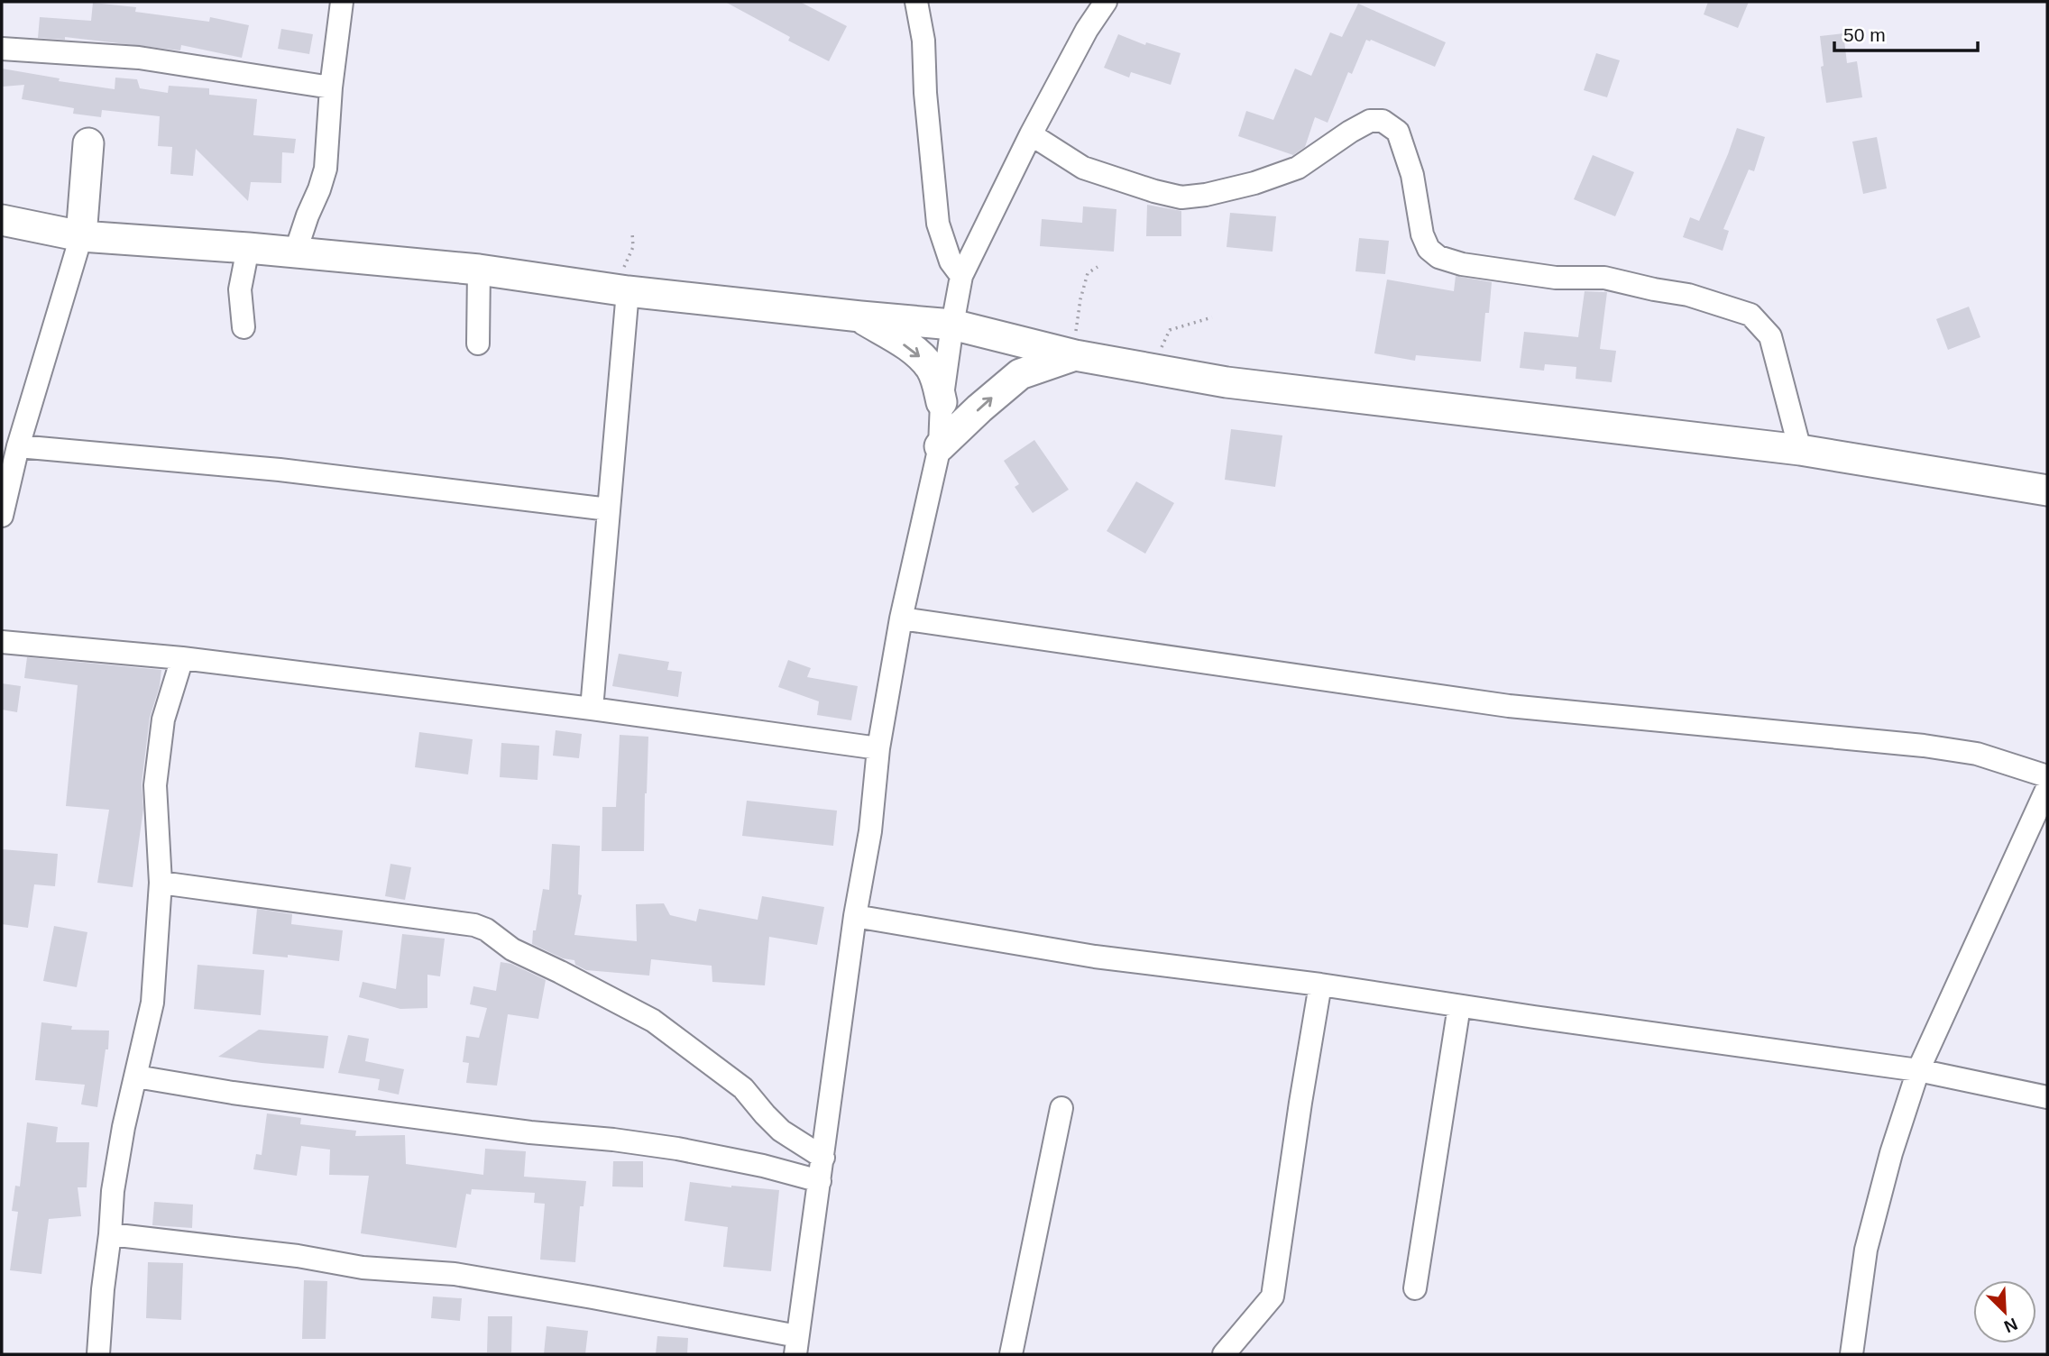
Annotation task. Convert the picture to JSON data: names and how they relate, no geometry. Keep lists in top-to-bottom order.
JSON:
{
  "scale_bar": "50 m",
  "north": "bottom right"
}
